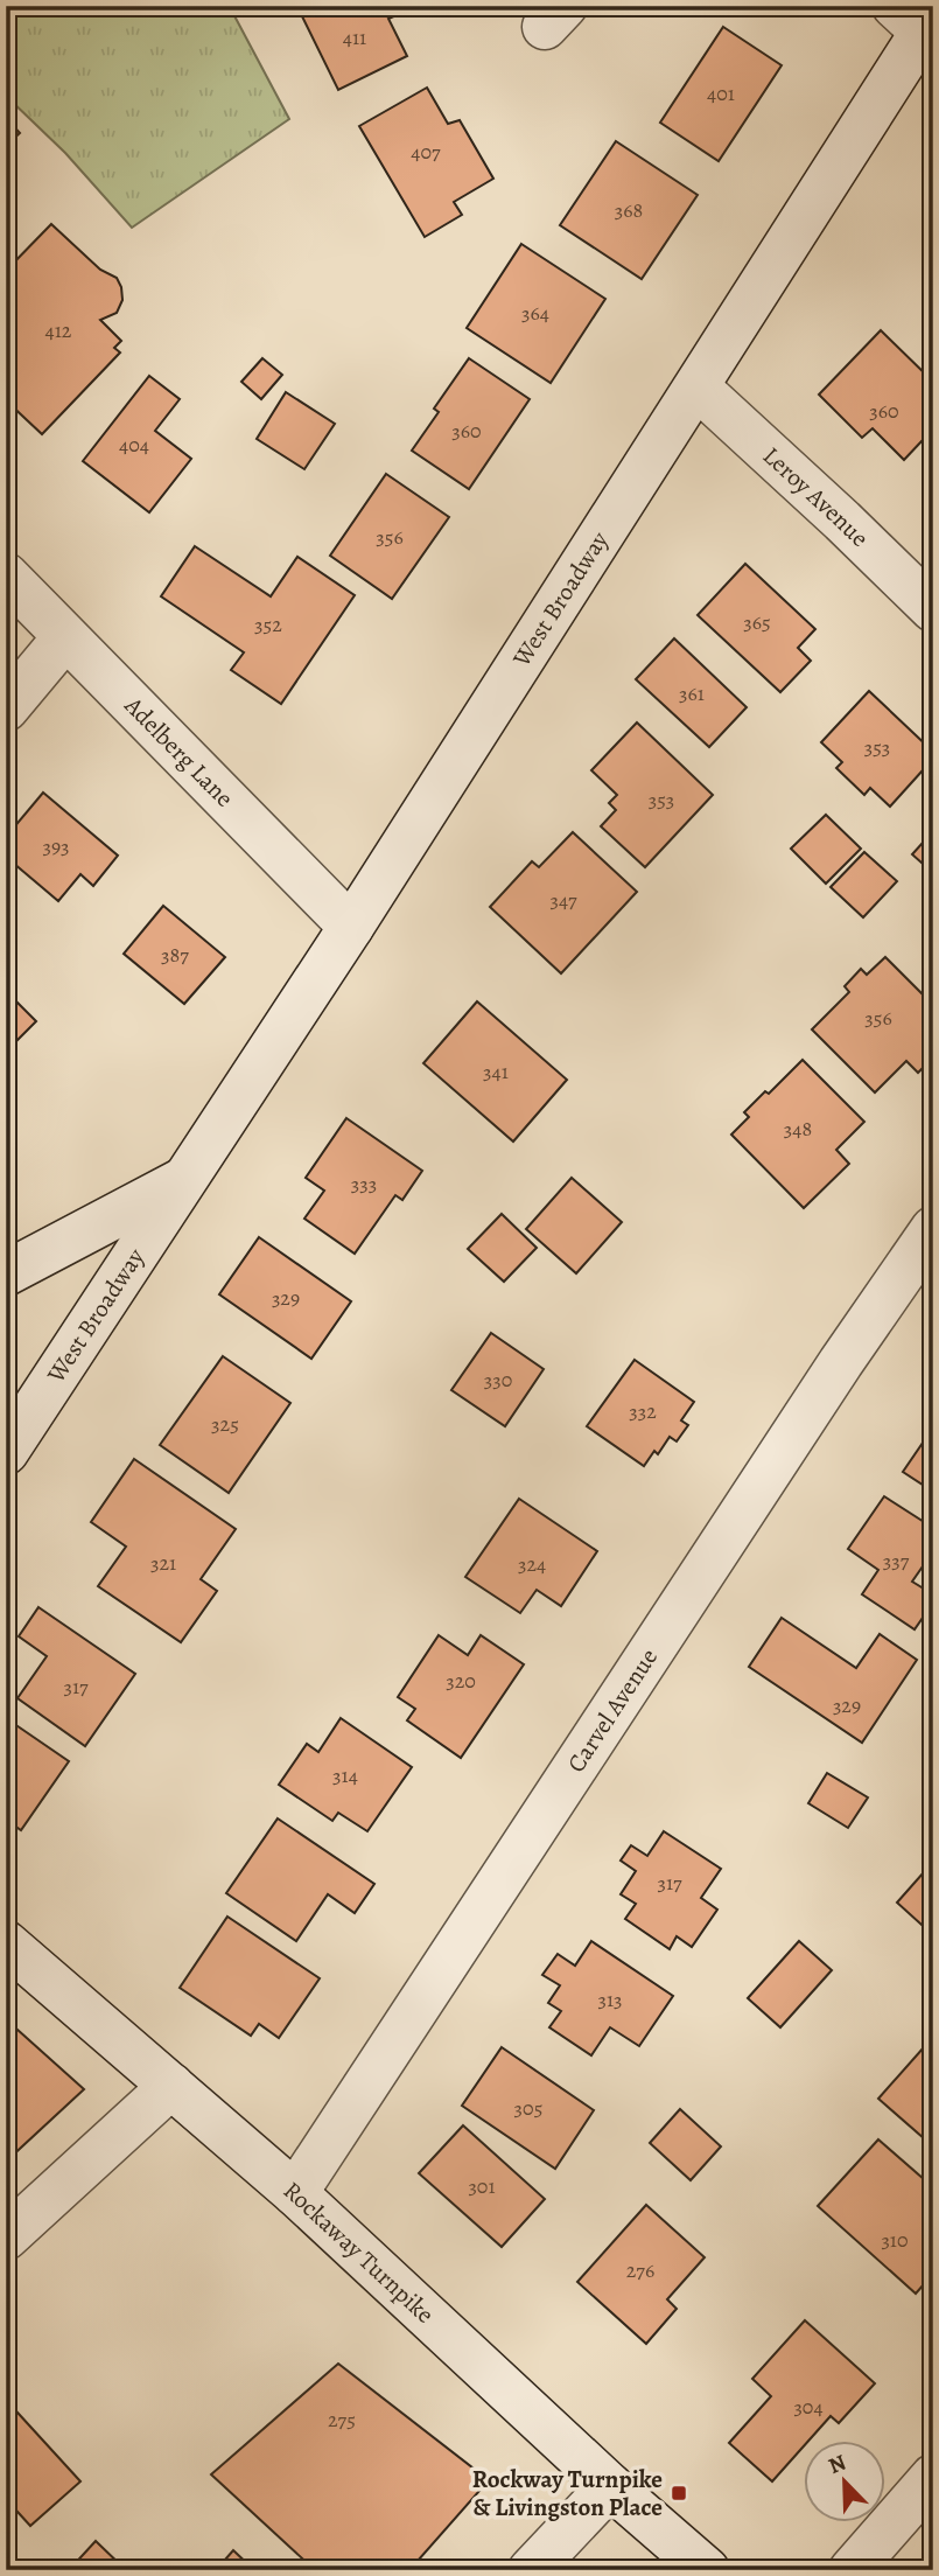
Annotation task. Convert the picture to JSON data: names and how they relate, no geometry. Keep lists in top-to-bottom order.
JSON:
{
  "streets": {
    "main road": [
      "Leroy Avenue",
      "West Broadway",
      "Adelberg Lane",
      "Carvel Avenue",
      "Rockaway Turnpike"
    ]
  },
  "crossings": [
    ["Leroy Avenue", "West Broadway"],
    ["West Broadway", "Adelberg Lane"],
    ["Carvel Avenue", "Rockaway Turnpike"]
  ],
  "places": {
    "transit": ["Rockway Turnpike & Livingston Place"]
  },
  "house_numbers": [
    "411",
    "401",
    "407",
    "368",
    "364",
    "412",
    "360",
    "360",
    "404",
    "356",
    "365",
    "352",
    "361",
    "353",
    "353",
    "393",
    "347",
    "387",
    "356",
    "341",
    "348",
    "333",
    "329",
    "330",
    "332",
    "325",
    "337",
    "321",
    "324",
    "320",
    "317",
    "329",
    "314",
    "317",
    "313",
    "305",
    "301",
    "310",
    "276",
    "304",
    "275"
  ],
  "north": "top left"
}
